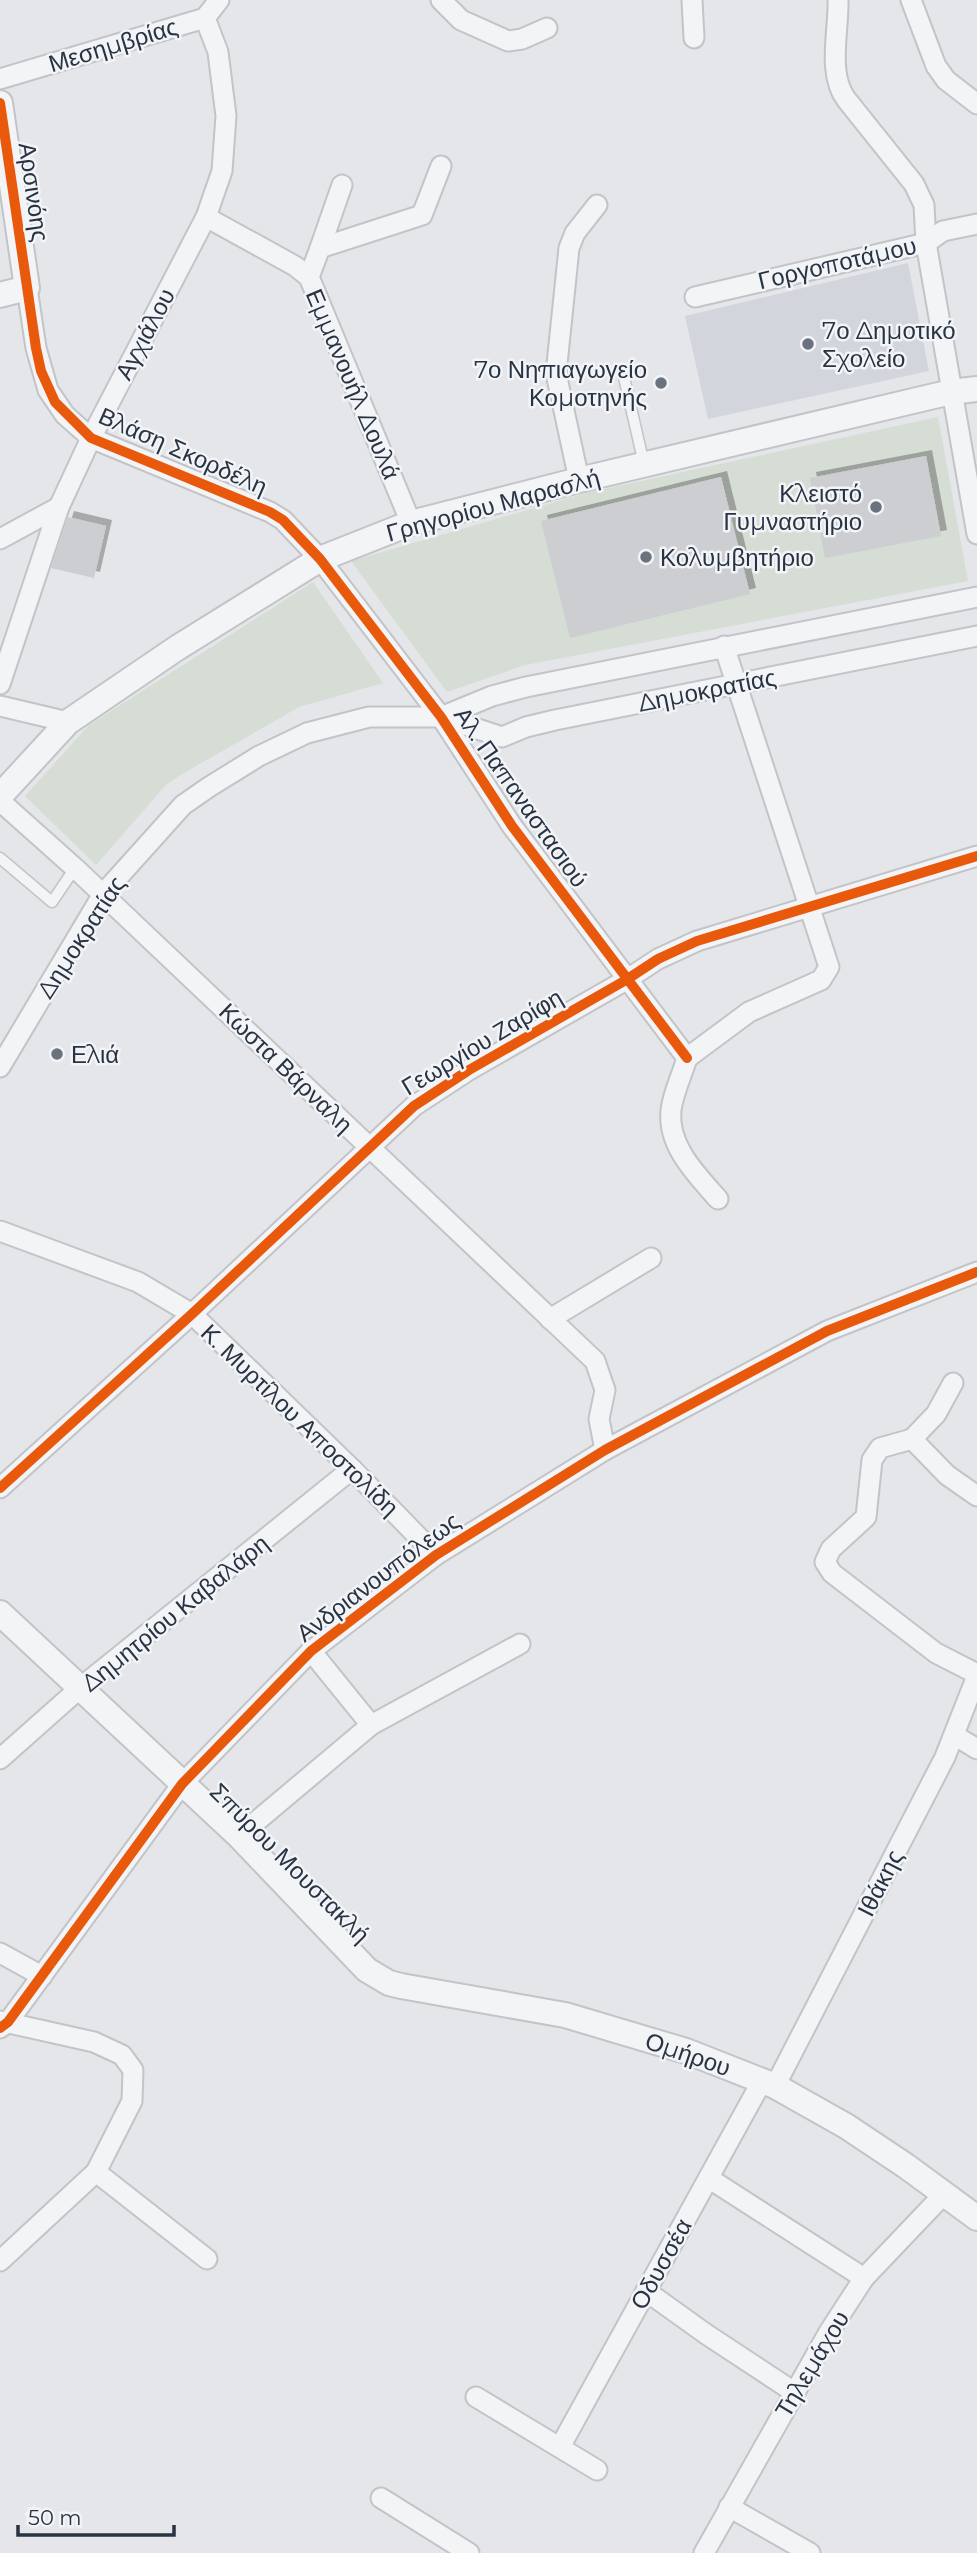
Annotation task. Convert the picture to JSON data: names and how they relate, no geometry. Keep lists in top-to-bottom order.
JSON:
{
  "streets": {
    "street": [
      "Μεσημβρίας",
      "Αρσινόης",
      "Γοργοποτάμου",
      "Αγχιάλου",
      "Εμμανουήλ Δουλά",
      "Βλάση Σκορδέλη",
      "Γρηγορίου Μαρασλή",
      "Δημοκρατίας",
      "Αλ. Παπαναστασιού",
      "Γεωργίου Ζαρίφη",
      "Κώστα Βάρναλη",
      "Κ. Μυρτίλου Αποστολίδη",
      "Ανδριανουπόλεως",
      "Δημητρίου Καβαλάρη",
      "Σπύρου Μουστακλή",
      "Ιθάκης",
      "Ομήρου",
      "Οδυσσέα",
      "Τηλεμάχου"
    ]
  },
  "crossings": [
    ["Μεσημβρίας", "Αγχιάλου"],
    ["Αρσινόης", "Βλάση Σκορδέλη"],
    ["Αγχιάλου", "Εμμανουήλ Δουλά"],
    ["Αγχιάλου", "Βλάση Σκορδέλη"],
    ["Εμμανουήλ Δουλά", "Γρηγορίου Μαρασλή"],
    ["Βλάση Σκορδέλη", "Γρηγορίου Μαρασλή"],
    ["Βλάση Σκορδέλη", "Αλ. Παπαναστασιού"],
    ["Γρηγορίου Μαρασλή", "Αλ. Παπαναστασιού"],
    ["Γρηγορίου Μαρασλή", "Κώστα Βάρναλη"],
    ["Δημοκρατίας", "Αλ. Παπαναστασιού"],
    ["Δημοκρατίας", "Κώστα Βάρναλη"],
    ["Αλ. Παπαναστασιού", "Γεωργίου Ζαρίφη"],
    ["Γεωργίου Ζαρίφη", "Κώστα Βάρναλη"],
    ["Γεωργίου Ζαρίφη", "Κ. Μυρτίλου Αποστολίδη"],
    ["Κώστα Βάρναλη", "Ανδριανουπόλεως"],
    ["Κ. Μυρτίλου Αποστολίδη", "Ανδριανουπόλεως"],
    ["Κ. Μυρτίλου Αποστολίδη", "Δημητρίου Καβαλάρη"],
    ["Ανδριανουπόλεως", "Σπύρου Μουστακλή"],
    ["Δημητρίου Καβαλάρη", "Σπύρου Μουστακλή"],
    ["Σπύρου Μουστακλή", "Ομήρου"],
    ["Ιθάκης", "Ομήρου"],
    ["Ιθάκης", "Οδυσσέα"],
    ["Ομήρου", "Οδυσσέα"],
    ["Ομήρου", "Τηλεμάχου"]
  ],
  "places": [
    "7ο Δημοτικό Σχολείο",
    "7ο Νηπιαγωγείο Κομοτηνής",
    "Κλειστό Γυμναστήριο",
    "Κολυμβητήριο",
    "Ελιά"
  ],
  "scale_bar": "50 m"
}
